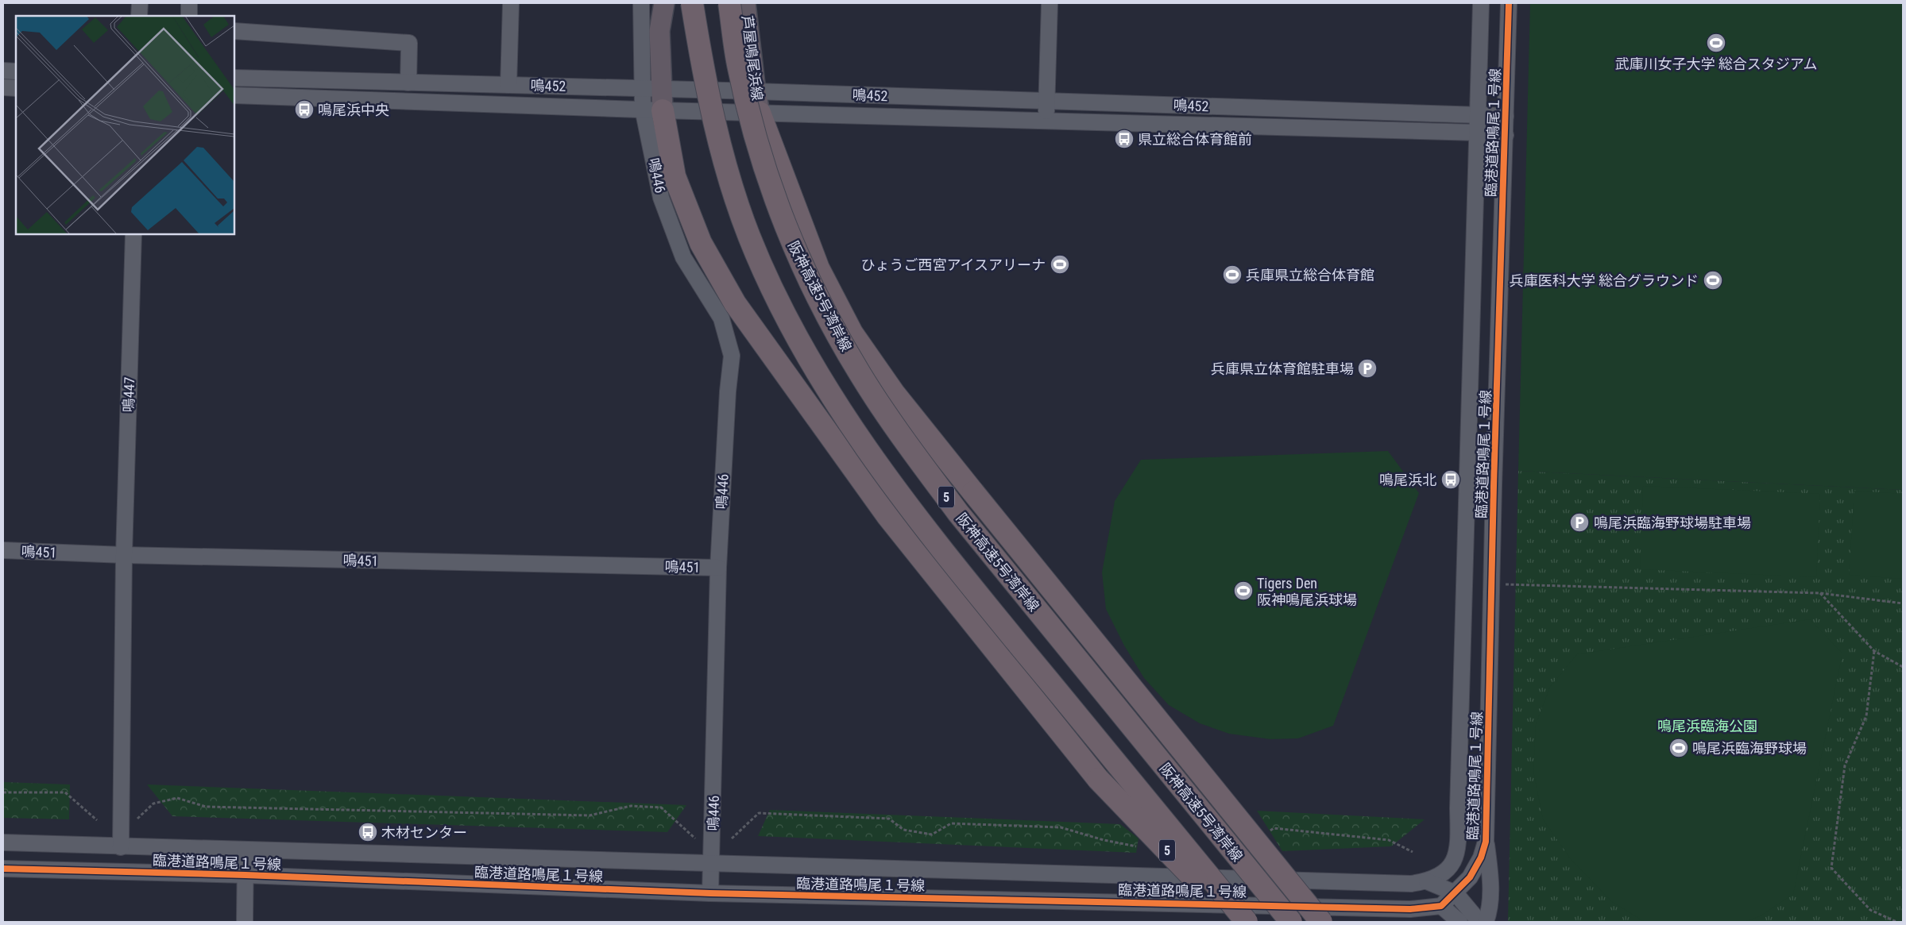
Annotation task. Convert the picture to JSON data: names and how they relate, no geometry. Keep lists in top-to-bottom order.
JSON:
{
  "streets": {
    "highway": ["阪神高速5号湾岸線", "5"],
    "main road": ["芦屋鳴尾浜線"],
    "street": [
      "鳴452",
      "臨港道路鳴尾１号線",
      "鳴446",
      "鳴447",
      "鳴451"
    ]
  },
  "crossings": [
    ["芦屋鳴尾浜線", "鳴452"],
    ["芦屋鳴尾浜線", "5"],
    ["鳴452", "臨港道路鳴尾１号線"],
    ["鳴452", "鳴446"],
    ["鳴452", "5"],
    ["臨港道路鳴尾１号線", "鳴446"],
    ["臨港道路鳴尾１号線", "鳴447"],
    ["鳴446", "5"],
    ["鳴446", "鳴451"],
    ["鳴447", "鳴451"]
  ],
  "parks": ["鳴尾浜臨海公園"],
  "places": {
    "sports": [
      "武庫川女子大学 総合スタジアム",
      "ひょうご西宮アイスアリーナ",
      "兵庫県立総合体育館",
      "兵庫医科大学 総合グラウンド",
      "Tigers Den 阪神鳴尾浜球場",
      "鳴尾浜臨海野球場"
    ],
    "bus stop": [
      "鳴尾浜中央",
      "県立総合体育館前",
      "鳴尾浜北",
      "木材センター"
    ],
    "parking": ["兵庫県立体育館駐車場", "鳴尾浜臨海野球場駐車場"]
  }
}
